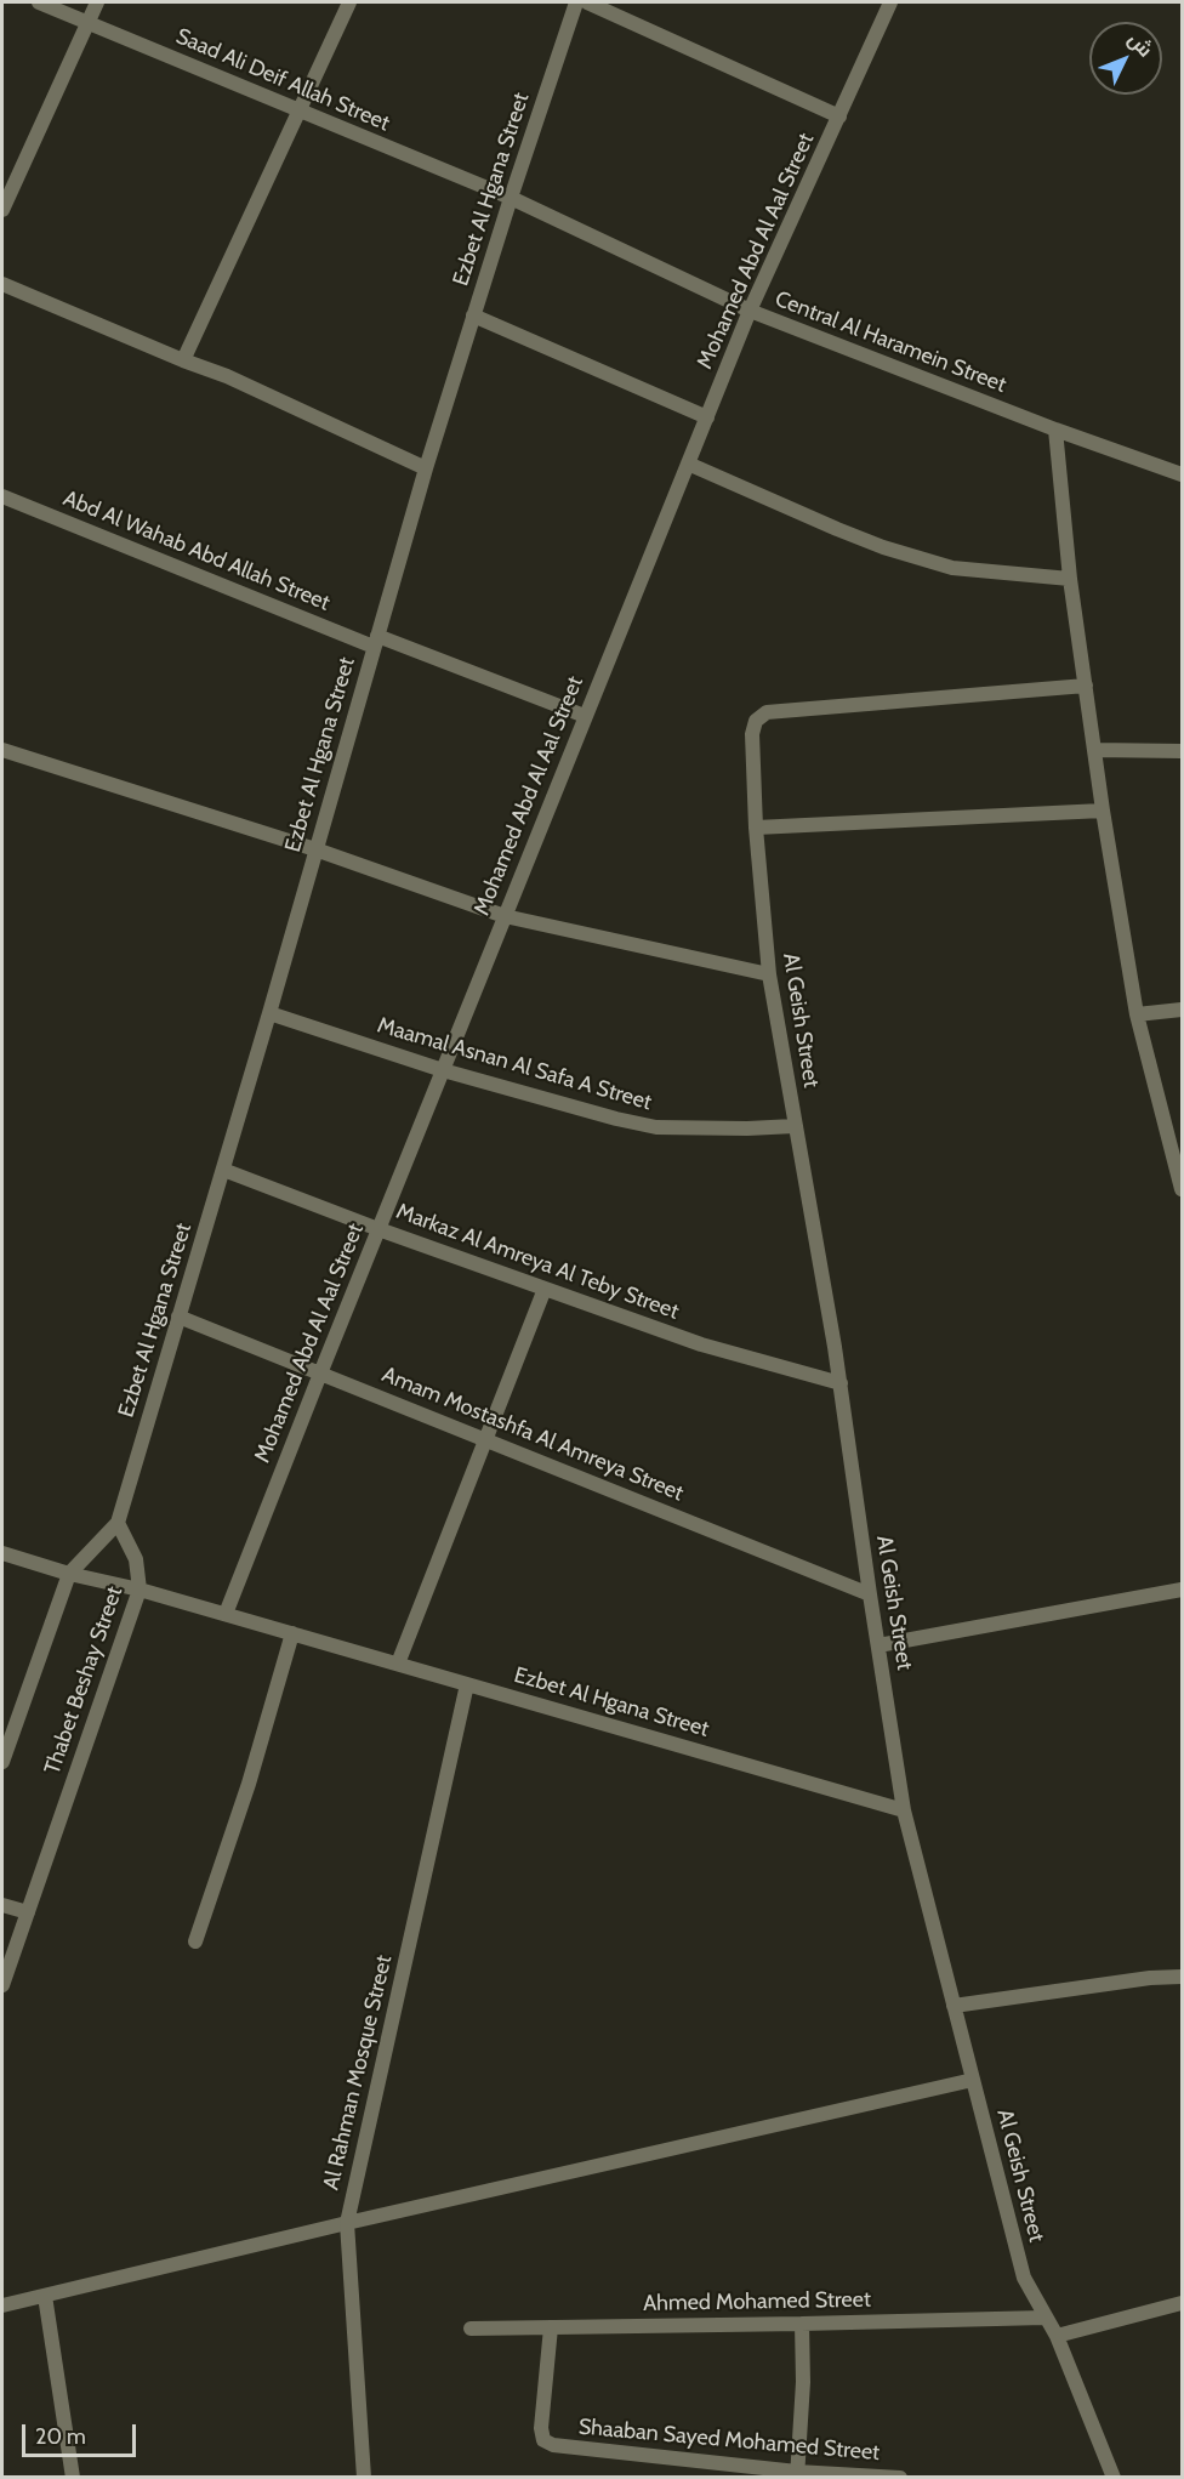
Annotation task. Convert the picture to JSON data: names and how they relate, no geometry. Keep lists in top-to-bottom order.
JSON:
{
  "streets": {
    "street": [
      "Saad Ali Deif Allah Street",
      "Ezbet Al Hgana Street",
      "Mohamed Abd Al Aal Street",
      "Central Al Haramein Street",
      "Abd Al Wahab Abd Allah Street",
      "Al Geish Street",
      "Maamal Asnan Al Safa A Street",
      "Markaz Al Amreya Al Teby Street",
      "Amam Mostashfa Al Amreya Street",
      "Thabet Beshay Street",
      "Al Rahman Mosque Street",
      "Ahmed Mohamed Street",
      "Shaaban Sayed Mohamed Street"
    ]
  },
  "crossings": [
    ["Saad Ali Deif Allah Street", "Ezbet Al Hgana Street"],
    ["Saad Ali Deif Allah Street", "Central Al Haramein Street"],
    ["Ezbet Al Hgana Street", "Mohamed Abd Al Aal Street"],
    ["Ezbet Al Hgana Street", "Central Al Haramein Street"],
    ["Ezbet Al Hgana Street", "Abd Al Wahab Abd Allah Street"],
    ["Ezbet Al Hgana Street", "Al Geish Street"],
    ["Ezbet Al Hgana Street", "Maamal Asnan Al Safa A Street"],
    ["Ezbet Al Hgana Street", "Markaz Al Amreya Al Teby Street"],
    ["Ezbet Al Hgana Street", "Amam Mostashfa Al Amreya Street"],
    ["Ezbet Al Hgana Street", "Thabet Beshay Street"],
    ["Ezbet Al Hgana Street", "Al Rahman Mosque Street"],
    ["Mohamed Abd Al Aal Street", "Central Al Haramein Street"],
    ["Mohamed Abd Al Aal Street", "Abd Al Wahab Abd Allah Street"],
    ["Mohamed Abd Al Aal Street", "Maamal Asnan Al Safa A Street"],
    ["Mohamed Abd Al Aal Street", "Markaz Al Amreya Al Teby Street"],
    ["Mohamed Abd Al Aal Street", "Amam Mostashfa Al Amreya Street"],
    ["Al Geish Street", "Maamal Asnan Al Safa A Street"],
    ["Al Geish Street", "Markaz Al Amreya Al Teby Street"],
    ["Al Geish Street", "Amam Mostashfa Al Amreya Street"],
    ["Al Geish Street", "Ahmed Mohamed Street"],
    ["Ahmed Mohamed Street", "Shaaban Sayed Mohamed Street"]
  ],
  "scale_bar": "20 m",
  "north": "top right"
}
